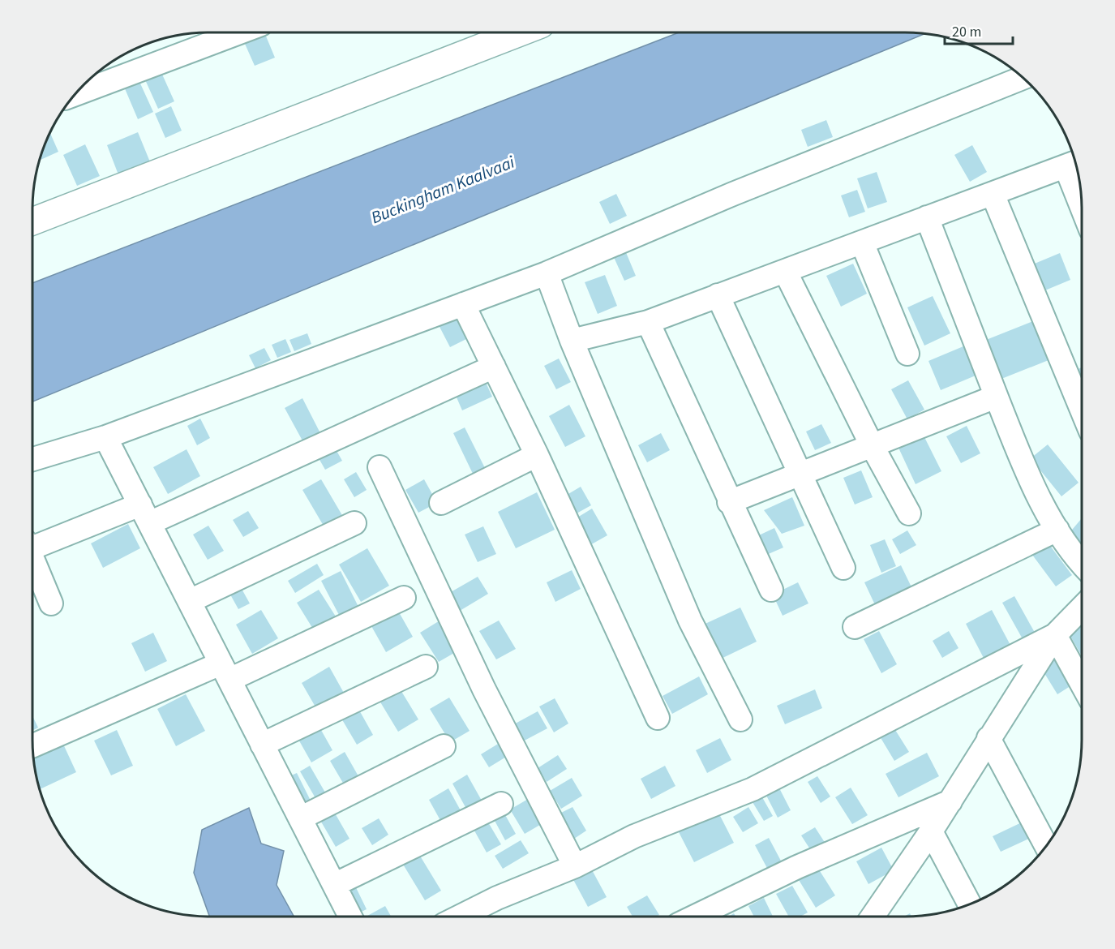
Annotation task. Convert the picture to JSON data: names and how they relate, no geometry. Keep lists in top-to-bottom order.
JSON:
{
  "water": ["Buckingham Kaalvaai"],
  "scale_bar": "20 m"
}
